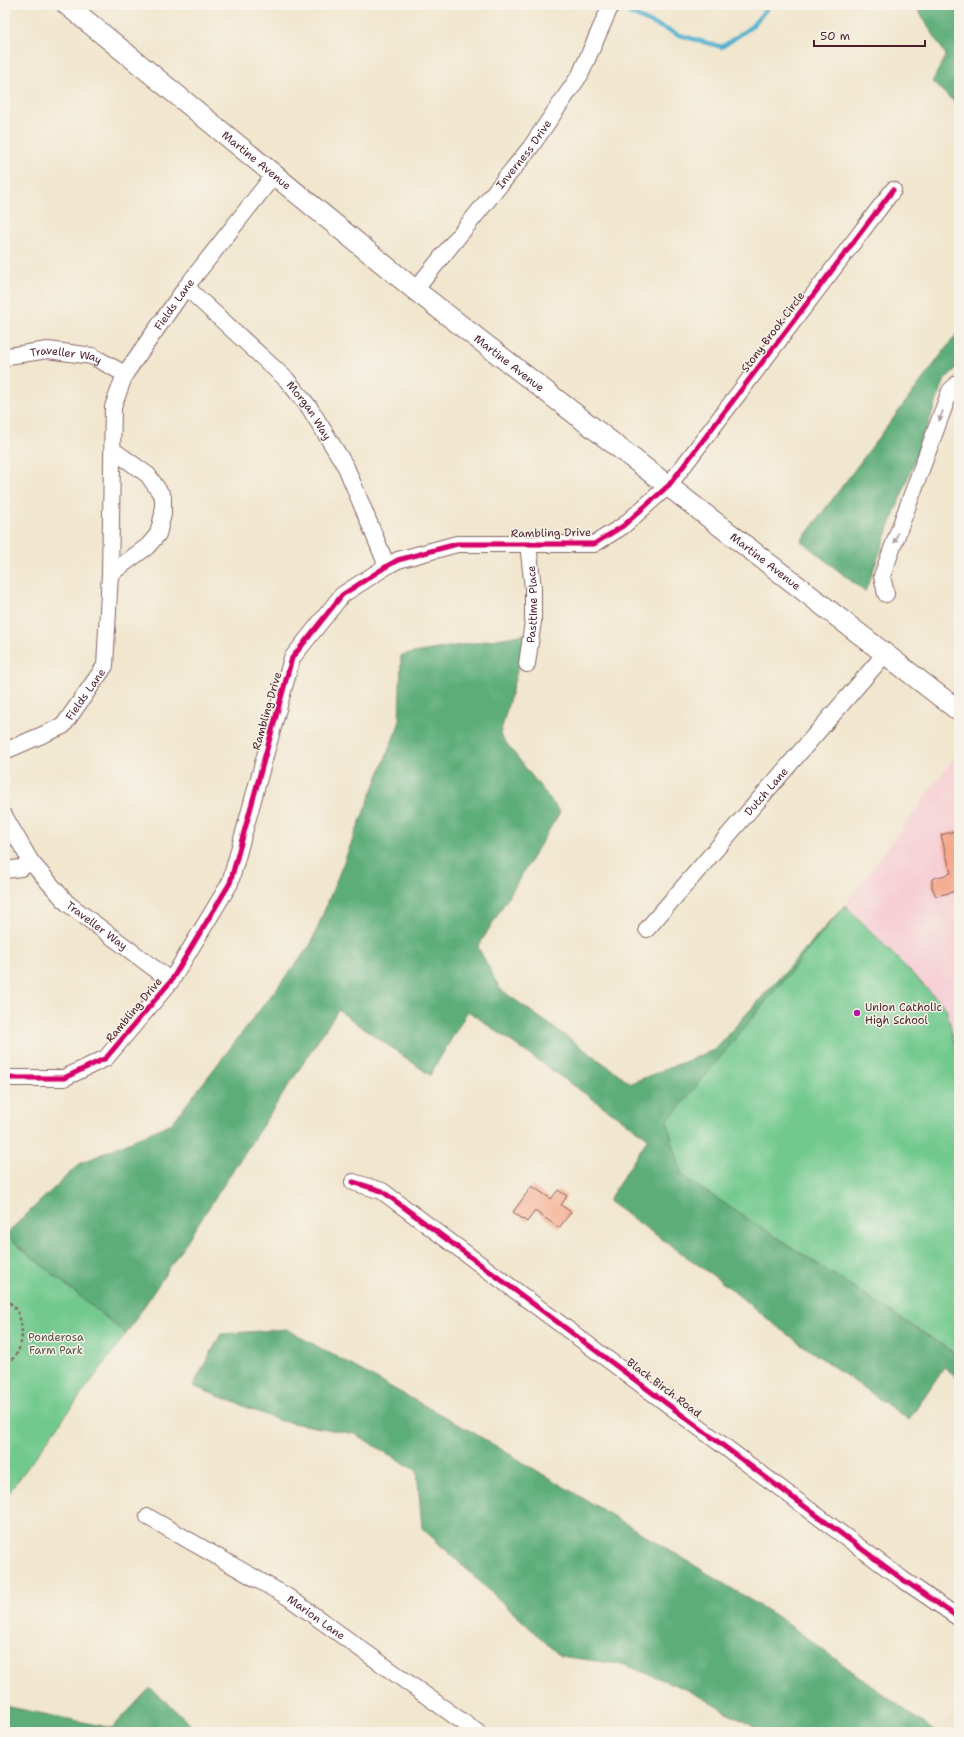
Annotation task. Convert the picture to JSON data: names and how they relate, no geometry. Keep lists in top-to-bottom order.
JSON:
{
  "streets": {
    "main road": ["Martine Avenue"],
    "street": [
      "Inverness Drive",
      "Fields Lane",
      "Stony Brook Circle",
      "Traveller Way",
      "Morgan Way",
      "Rambling Drive",
      "Pasttime Place",
      "Dutch Lane",
      "Black Birch Road",
      "Marion Lane"
    ]
  },
  "crossings": [
    ["Inverness Drive", "Martine Avenue"],
    ["Martine Avenue", "Fields Lane"],
    ["Martine Avenue", "Stony Brook Circle"],
    ["Martine Avenue", "Rambling Drive"],
    ["Martine Avenue", "Dutch Lane"],
    ["Fields Lane", "Traveller Way"],
    ["Fields Lane", "Morgan Way"],
    ["Stony Brook Circle", "Rambling Drive"],
    ["Traveller Way", "Rambling Drive"],
    ["Morgan Way", "Rambling Drive"],
    ["Rambling Drive", "Pasttime Place"]
  ],
  "parks": ["Ponderosa Farm Park"],
  "places": ["Union Catholic High School"],
  "scale_bar": "50 m"
}
